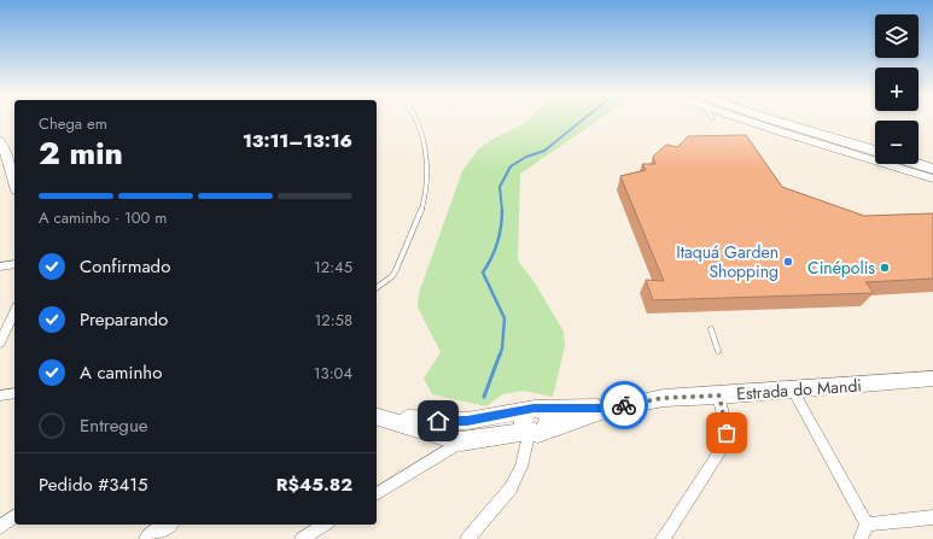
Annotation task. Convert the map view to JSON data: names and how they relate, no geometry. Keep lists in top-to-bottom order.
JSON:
{
  "streets": {
    "main road": ["Estrada do Mandi"]
  },
  "places": ["Itaquá Garden Shopping", "Cinépolis"],
  "page": {
    "map_buttons": ["+", "−"],
    "heading": ["2 min", "Chega em", "13:11–13:16"],
    "panel": ["Pedido #3415", "R$45.82"],
    "bar": "A caminho · 100 m",
    "list": [
      ["Confirmado", "12:45"],
      ["Preparando", "12:58"],
      ["A caminho", "13:04"],
      "Entregue"
    ]
  }
}
